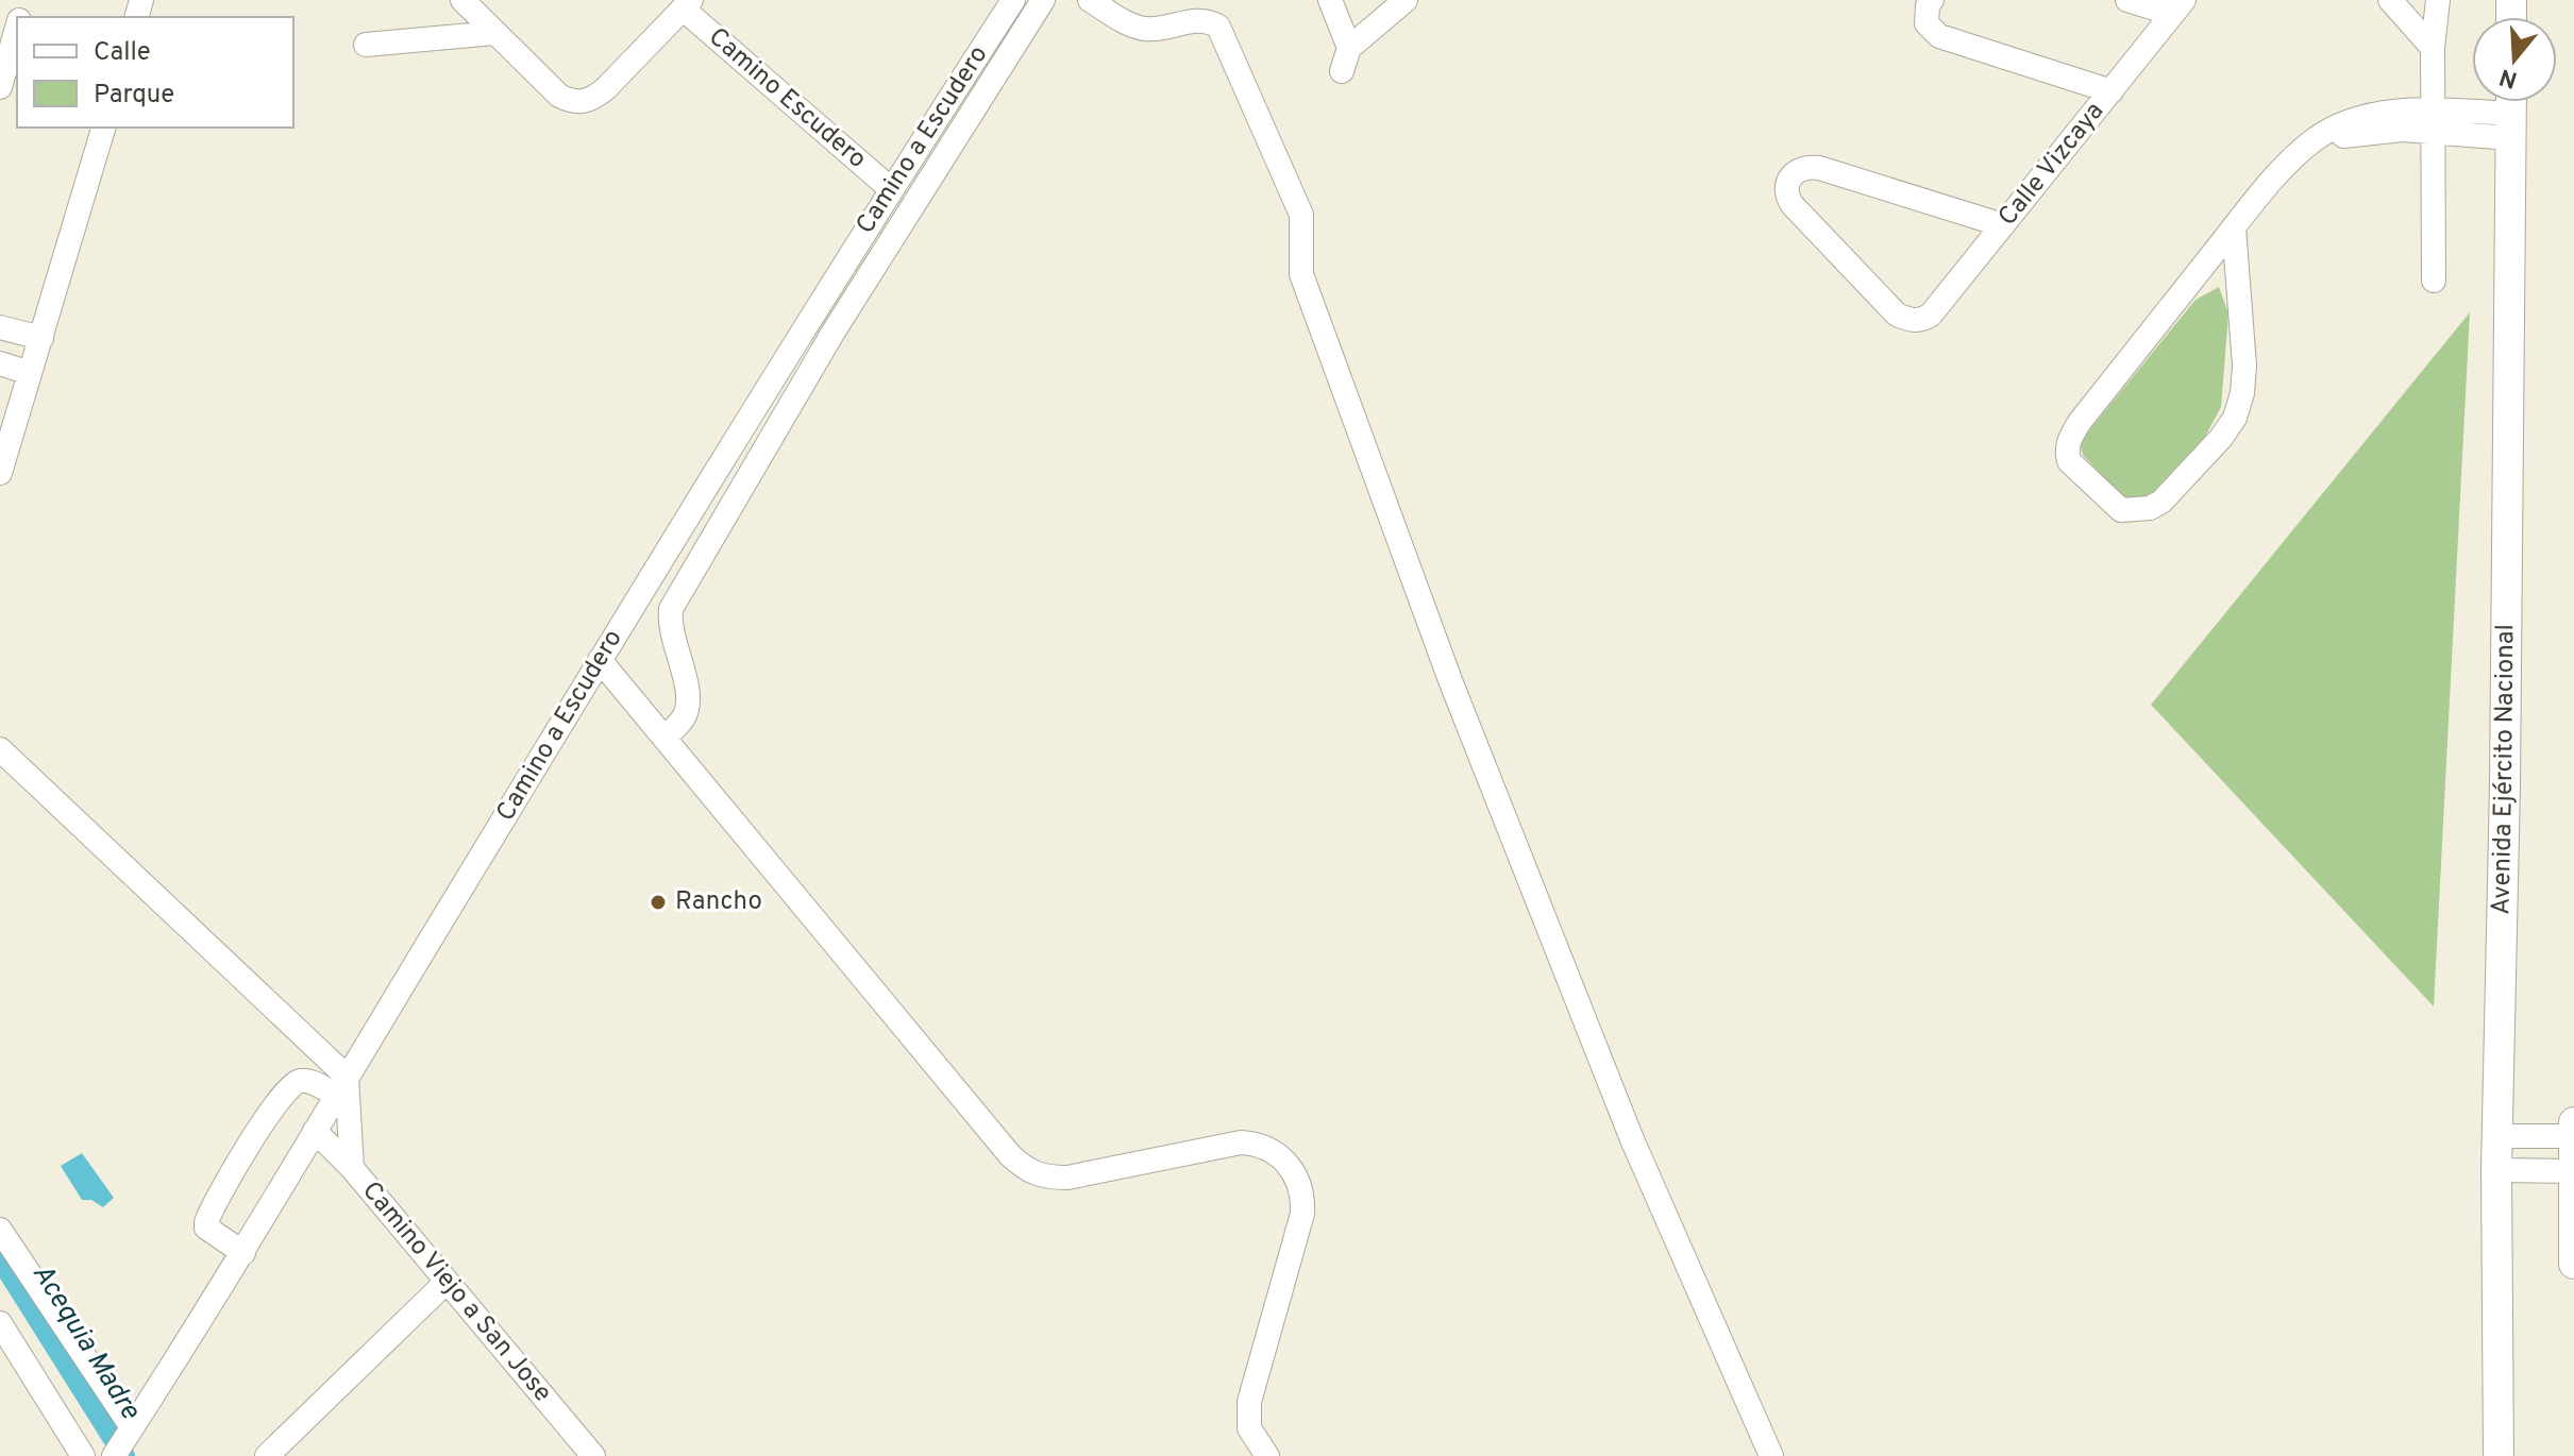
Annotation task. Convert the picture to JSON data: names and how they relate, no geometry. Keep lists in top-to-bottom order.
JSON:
{
  "streets": {
    "main road": ["Avenida Ejército Nacional"],
    "street": [
      "Camino Escudero",
      "Camino a Escudero",
      "Calle Vizcaya",
      "Camino Viejo a San Jose"
    ]
  },
  "crossings": [
    ["Camino Escudero", "Camino a Escudero"],
    ["Camino a Escudero", "Camino Viejo a San Jose"]
  ],
  "water": ["Acequia Madre"],
  "places": ["Rancho"],
  "legend": ["Calle", "Parque"],
  "north": "bottom"
}
